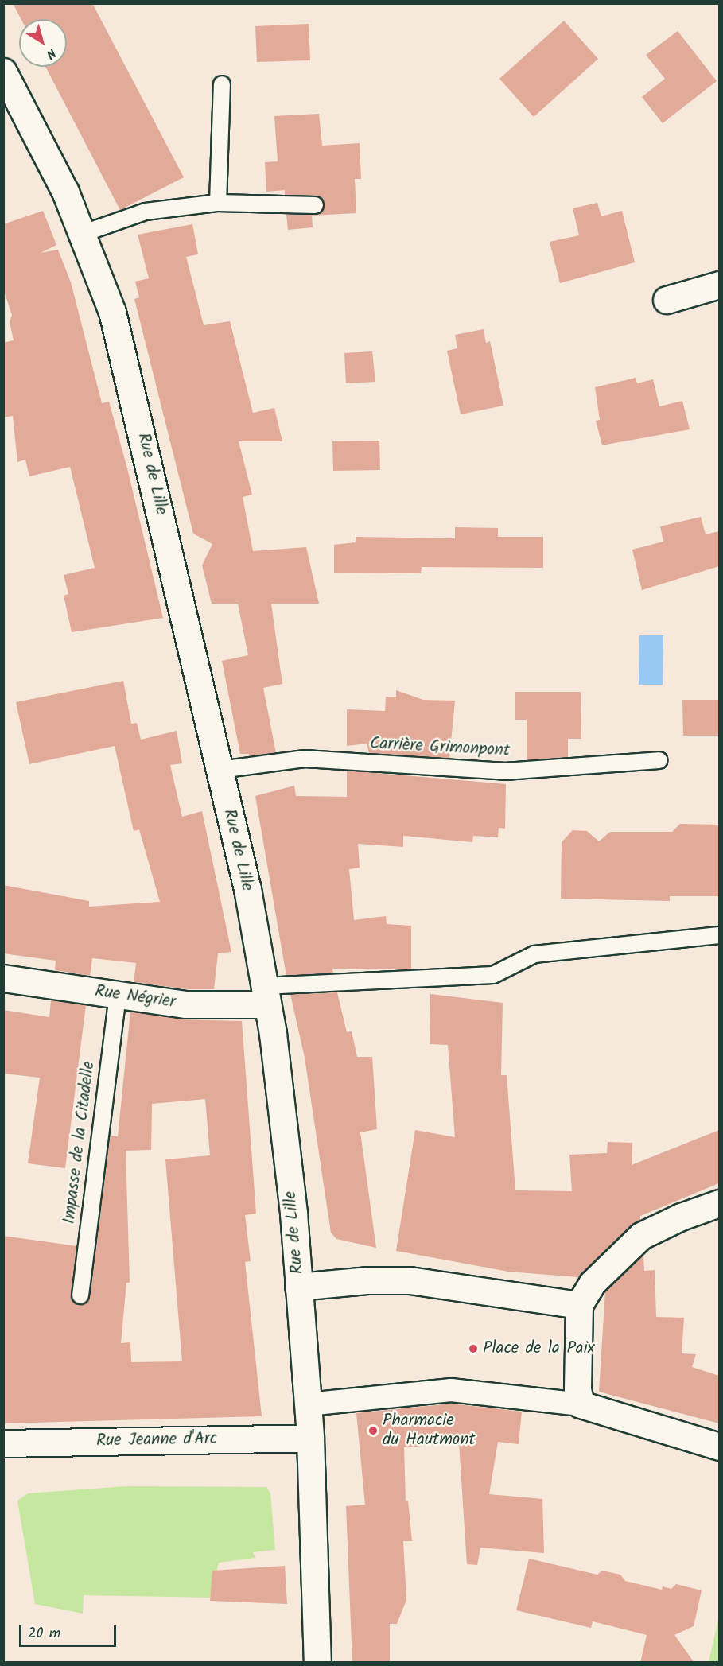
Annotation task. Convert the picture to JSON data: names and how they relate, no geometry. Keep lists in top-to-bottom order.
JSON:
{
  "streets": {
    "main road": ["Rue de Lille", "Rue Négrier", "Rue Jeanne d'Arc"],
    "lane": ["Carrière Grimonpont", "Impasse de la Citadelle"]
  },
  "crossings": [
    ["Rue de Lille", "Carrière Grimonpont"],
    ["Rue de Lille", "Rue Négrier"],
    ["Rue de Lille", "Rue Jeanne d'Arc"],
    ["Rue Négrier", "Impasse de la Citadelle"]
  ],
  "places": ["Place de la Paix", "Pharmacie du Hautmont"],
  "scale_bar": "20 m",
  "north": "bottom right"
}
